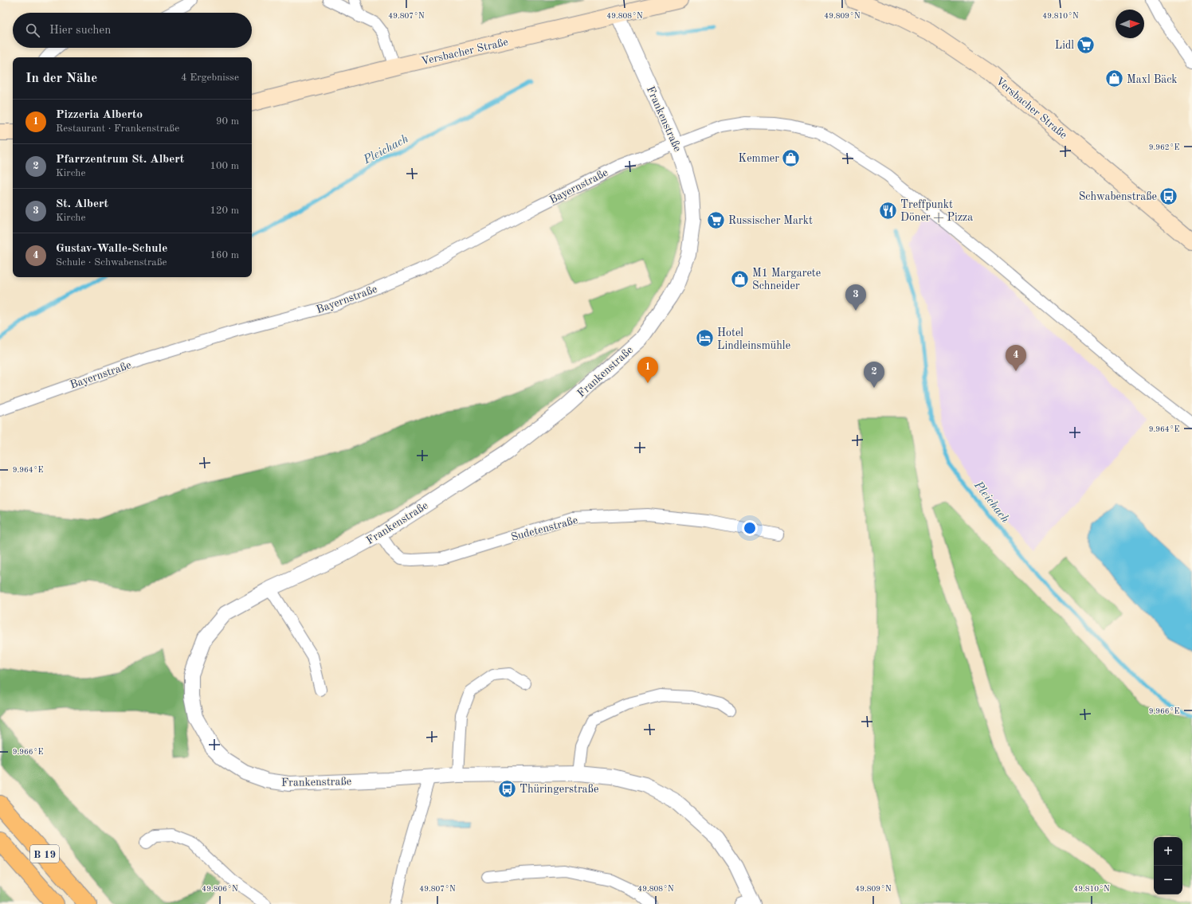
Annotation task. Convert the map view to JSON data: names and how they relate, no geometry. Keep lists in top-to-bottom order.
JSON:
{
  "streets": {
    "highway": ["B 19"],
    "main road": ["Versbacher Straße"],
    "street": ["Frankenstraße", "Bayernstraße", "Sudetenstraße"]
  },
  "crossings": [
    ["Versbacher Straße", "Frankenstraße"],
    ["Frankenstraße", "Bayernstraße"],
    ["Frankenstraße", "Sudetenstraße"]
  ],
  "water": ["Pleichach"],
  "places": {
    "supermarket": ["Lidl", "Russischer Markt"],
    "shop": ["Maxl Bäck", "Kemmer", "M1 Margarete Schneider"],
    "bus stop": ["Schwabenstraße", "Thüringerstraße"],
    "restaurant": ["Treffpunkt Döner + Pizza"],
    "hotel": ["Hotel Lindleinsmühle"]
  },
  "north": "right",
  "page": {
    "search": "Hier suchen",
    "heading": ["In der Nähe", "4 Ergebnisse"],
    "list": [
      {
        "mark": "1",
        "name": "Pizzeria Alberto",
        "note": "Restaurant · Frankenstraße",
        "value": "90 m"
      },
      {
        "mark": "2",
        "name": "Pfarrzentrum St. Albert",
        "note": "Kirche",
        "value": "100 m"
      },
      {
        "mark": "3",
        "name": "St. Albert",
        "note": "Kirche",
        "value": "120 m"
      },
      {
        "mark": "4",
        "name": "Gustav-Walle-Schule",
        "note": "Schule · Schwabenstraße",
        "value": "160 m"
      }
    ],
    "pins": [
      "3",
      "4",
      "1",
      "2"
    ],
    "map_buttons": ["+", "−"]
  },
  "coordinates": [
    "49.807°N",
    "49.808°N",
    "49.809°N",
    "49.810°N",
    "9.962°E",
    "9.964°E",
    "9.966°E",
    "49.806°N"
  ]
}
